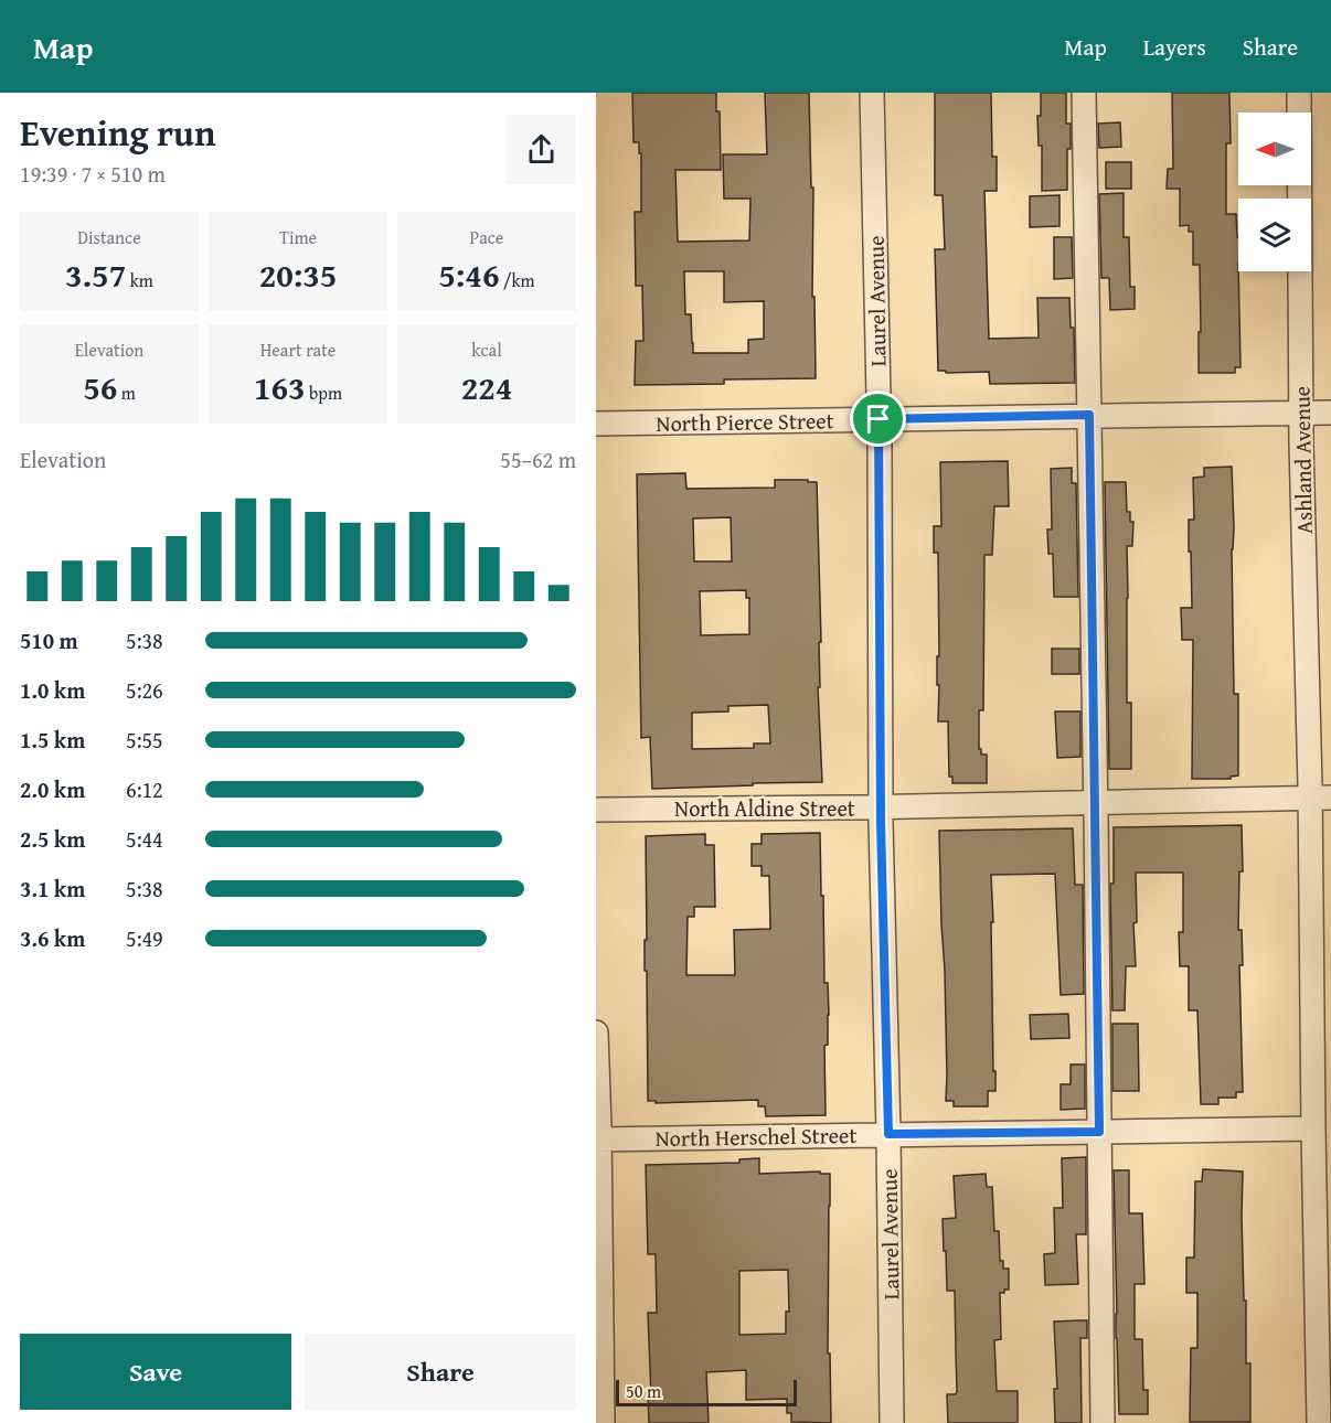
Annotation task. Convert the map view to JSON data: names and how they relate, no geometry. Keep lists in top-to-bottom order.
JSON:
{
  "streets": {
    "street": [
      "Laurel Avenue",
      "North Pierce Street",
      "Ashland Avenue",
      "North Aldine Street",
      "North Herschel Street"
    ]
  },
  "crossings": [
    ["Laurel Avenue", "North Pierce Street"],
    ["Laurel Avenue", "North Aldine Street"],
    ["Laurel Avenue", "North Herschel Street"],
    ["North Pierce Street", "Ashland Avenue"],
    ["Ashland Avenue", "North Aldine Street"],
    ["Ashland Avenue", "North Herschel Street"]
  ],
  "scale_bar": "50 m",
  "north": "left",
  "page": {
    "header": "Map",
    "nav": ["Map", "Layers", "Share"],
    "heading": ["Evening run", "19:39 · 7 × 510 m"],
    "stats": [
      ["Distance", "3.57 km"],
      ["Time", "20:35"],
      ["Pace", "5:46 /km"],
      ["Elevation", "56 m"],
      ["Heart rate", "163 bpm"],
      ["kcal", "224"]
    ],
    "chart": ["Elevation", "55–62 m"],
    "list": [
      {
        "name": "510 m",
        "note": "5:38"
      },
      {
        "name": "1.0 km",
        "note": "5:26"
      },
      {
        "name": "1.5 km",
        "note": "5:55"
      },
      {
        "name": "2.0 km",
        "note": "6:12"
      },
      {
        "name": "2.5 km",
        "note": "5:44"
      },
      {
        "name": "3.1 km",
        "note": "5:38"
      },
      {
        "name": "3.6 km",
        "note": "5:49"
      }
    ],
    "buttons": ["Save", "Share"],
    "scale": "50 m"
  }
}
